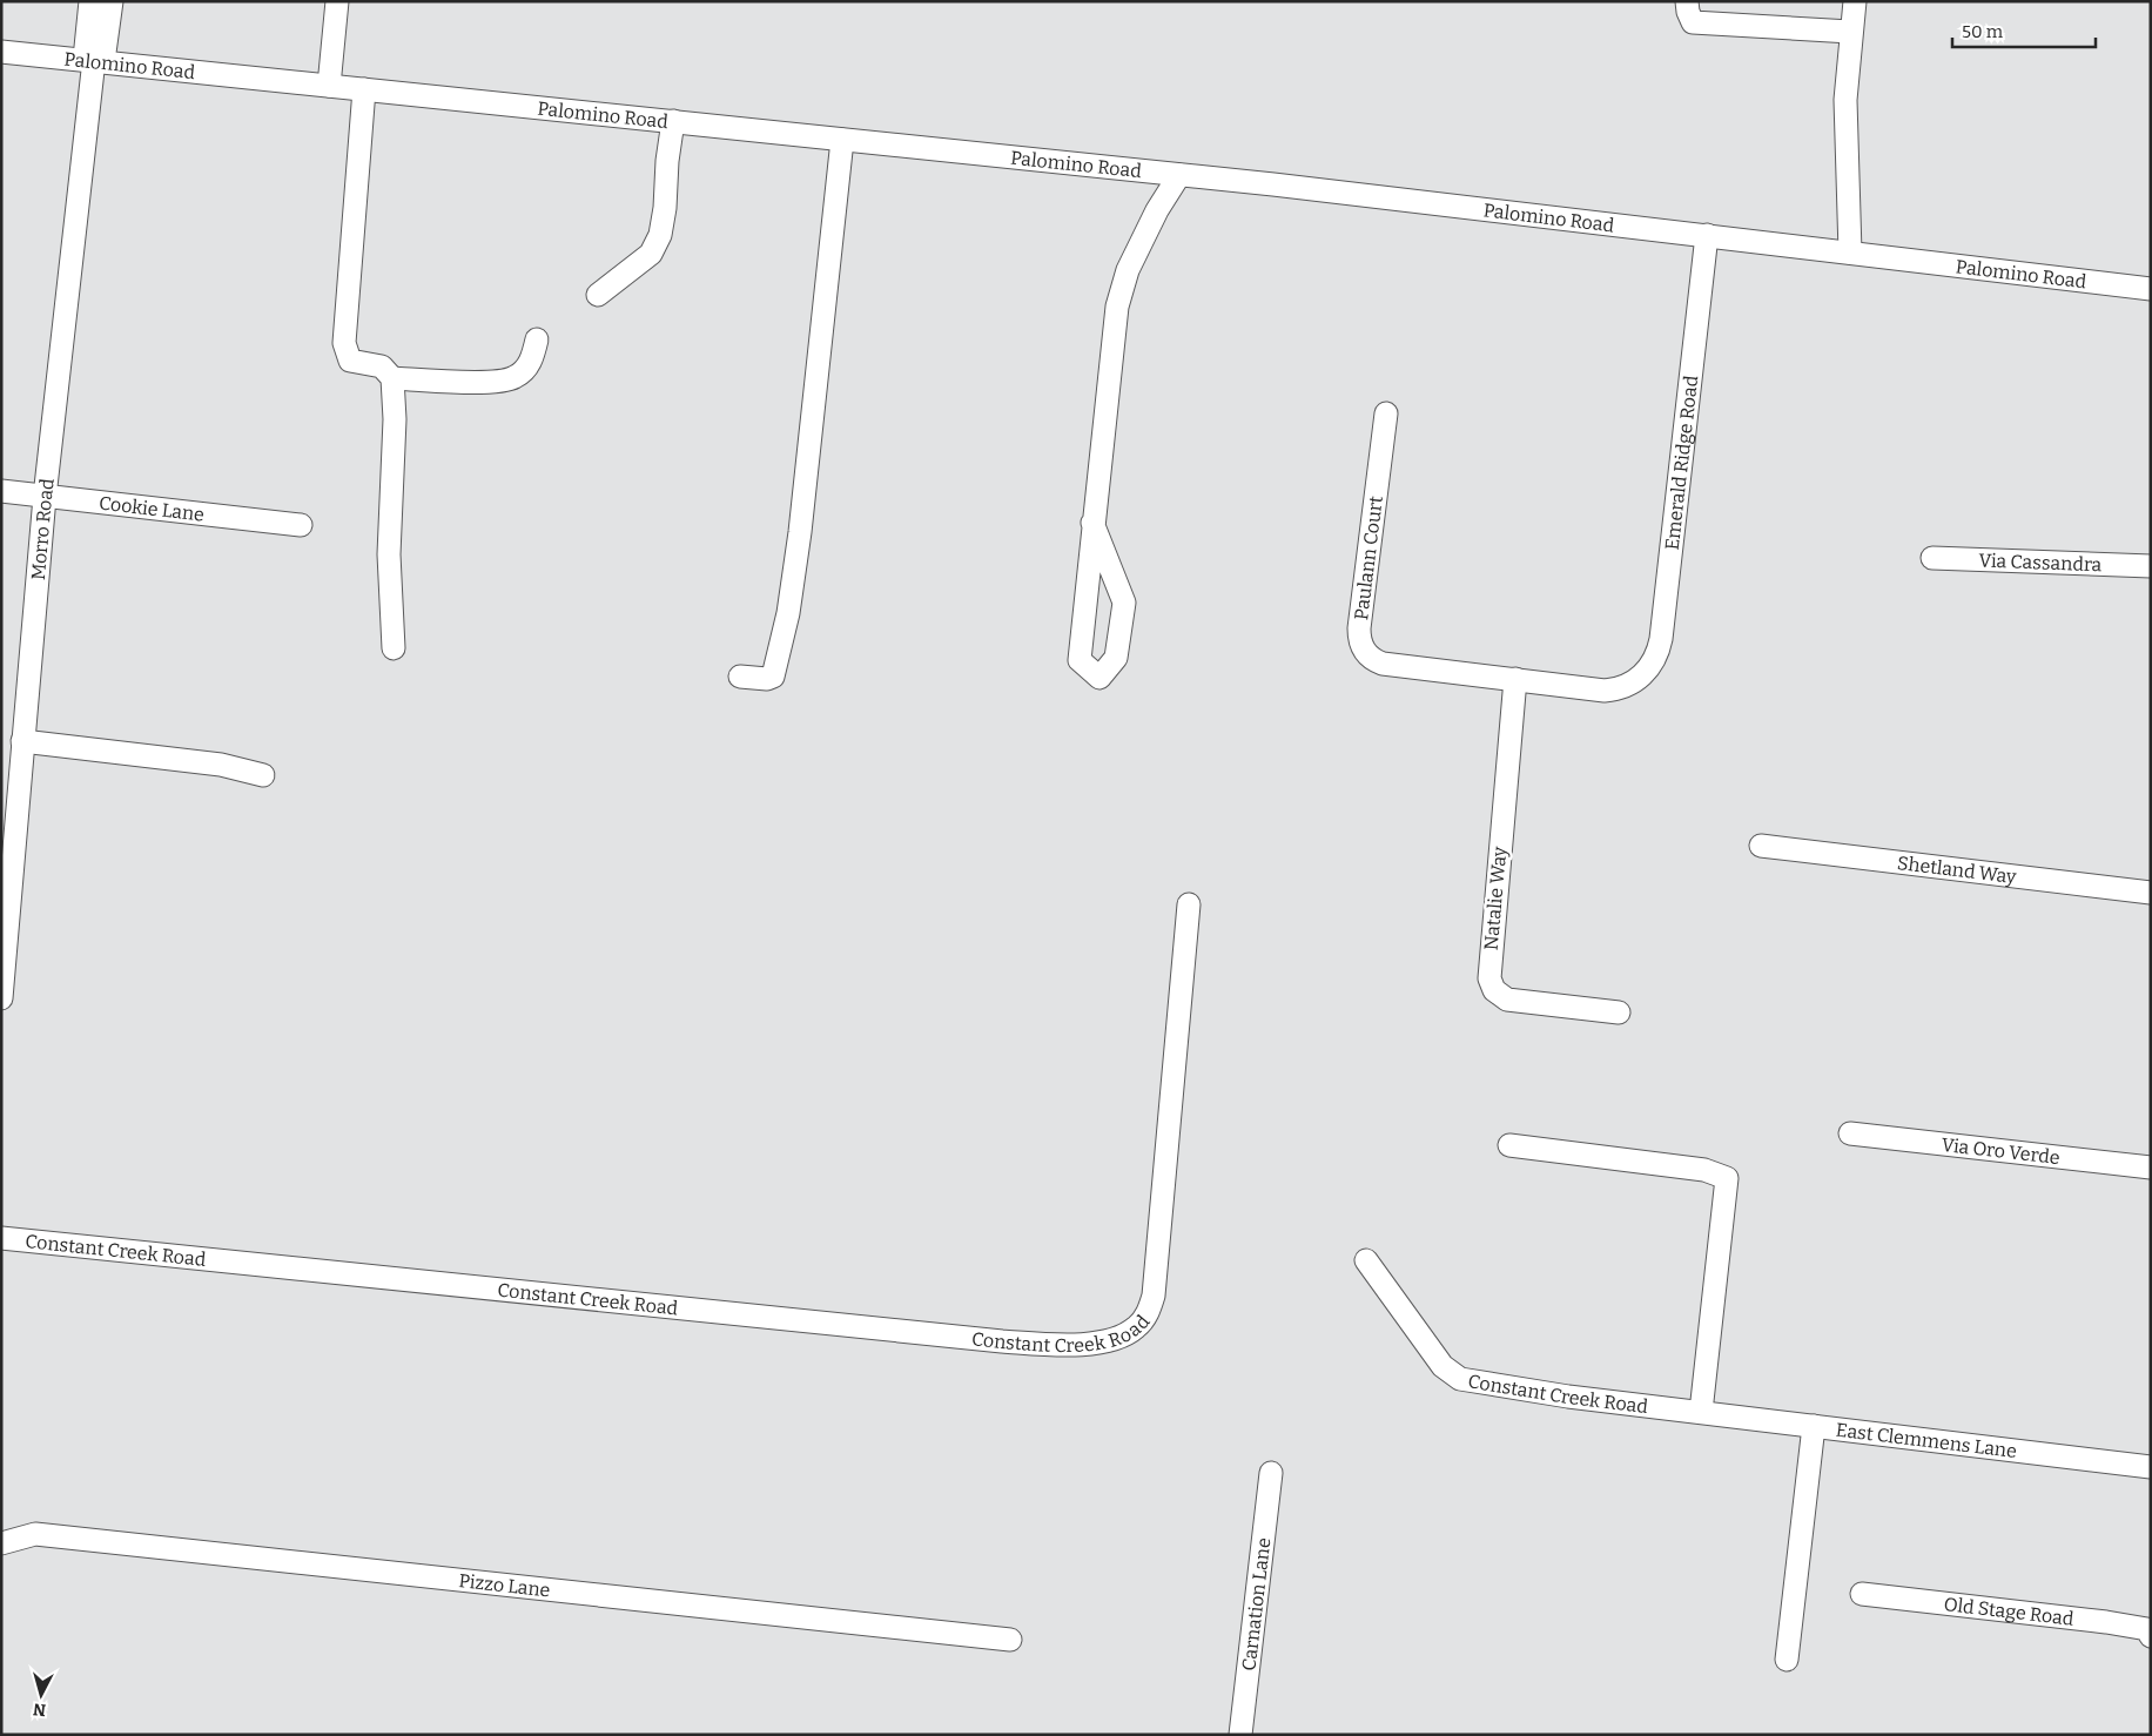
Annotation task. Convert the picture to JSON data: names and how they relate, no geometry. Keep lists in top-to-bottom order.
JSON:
{
  "streets": {
    "street": [
      "Palomino Road",
      "Emerald Ridge Road",
      "Cookie Lane",
      "Morro Road",
      "Paulann Court",
      "Via Cassandra",
      "Shetland Way",
      "Natalie Way",
      "Via Oro Verde",
      "Constant Creek Road",
      "East Clemmens Lane",
      "Pizzo Lane",
      "Carnation Lane",
      "Old Stage Road"
    ]
  },
  "crossings": [
    ["Palomino Road", "Emerald Ridge Road"],
    ["Palomino Road", "Morro Road"],
    ["Emerald Ridge Road", "Paulann Court"],
    ["Emerald Ridge Road", "Natalie Way"],
    ["Cookie Lane", "Morro Road"],
    ["Paulann Court", "Natalie Way"],
    ["Constant Creek Road", "East Clemmens Lane"]
  ],
  "scale_bar": "50 m",
  "north": "bottom"
}
